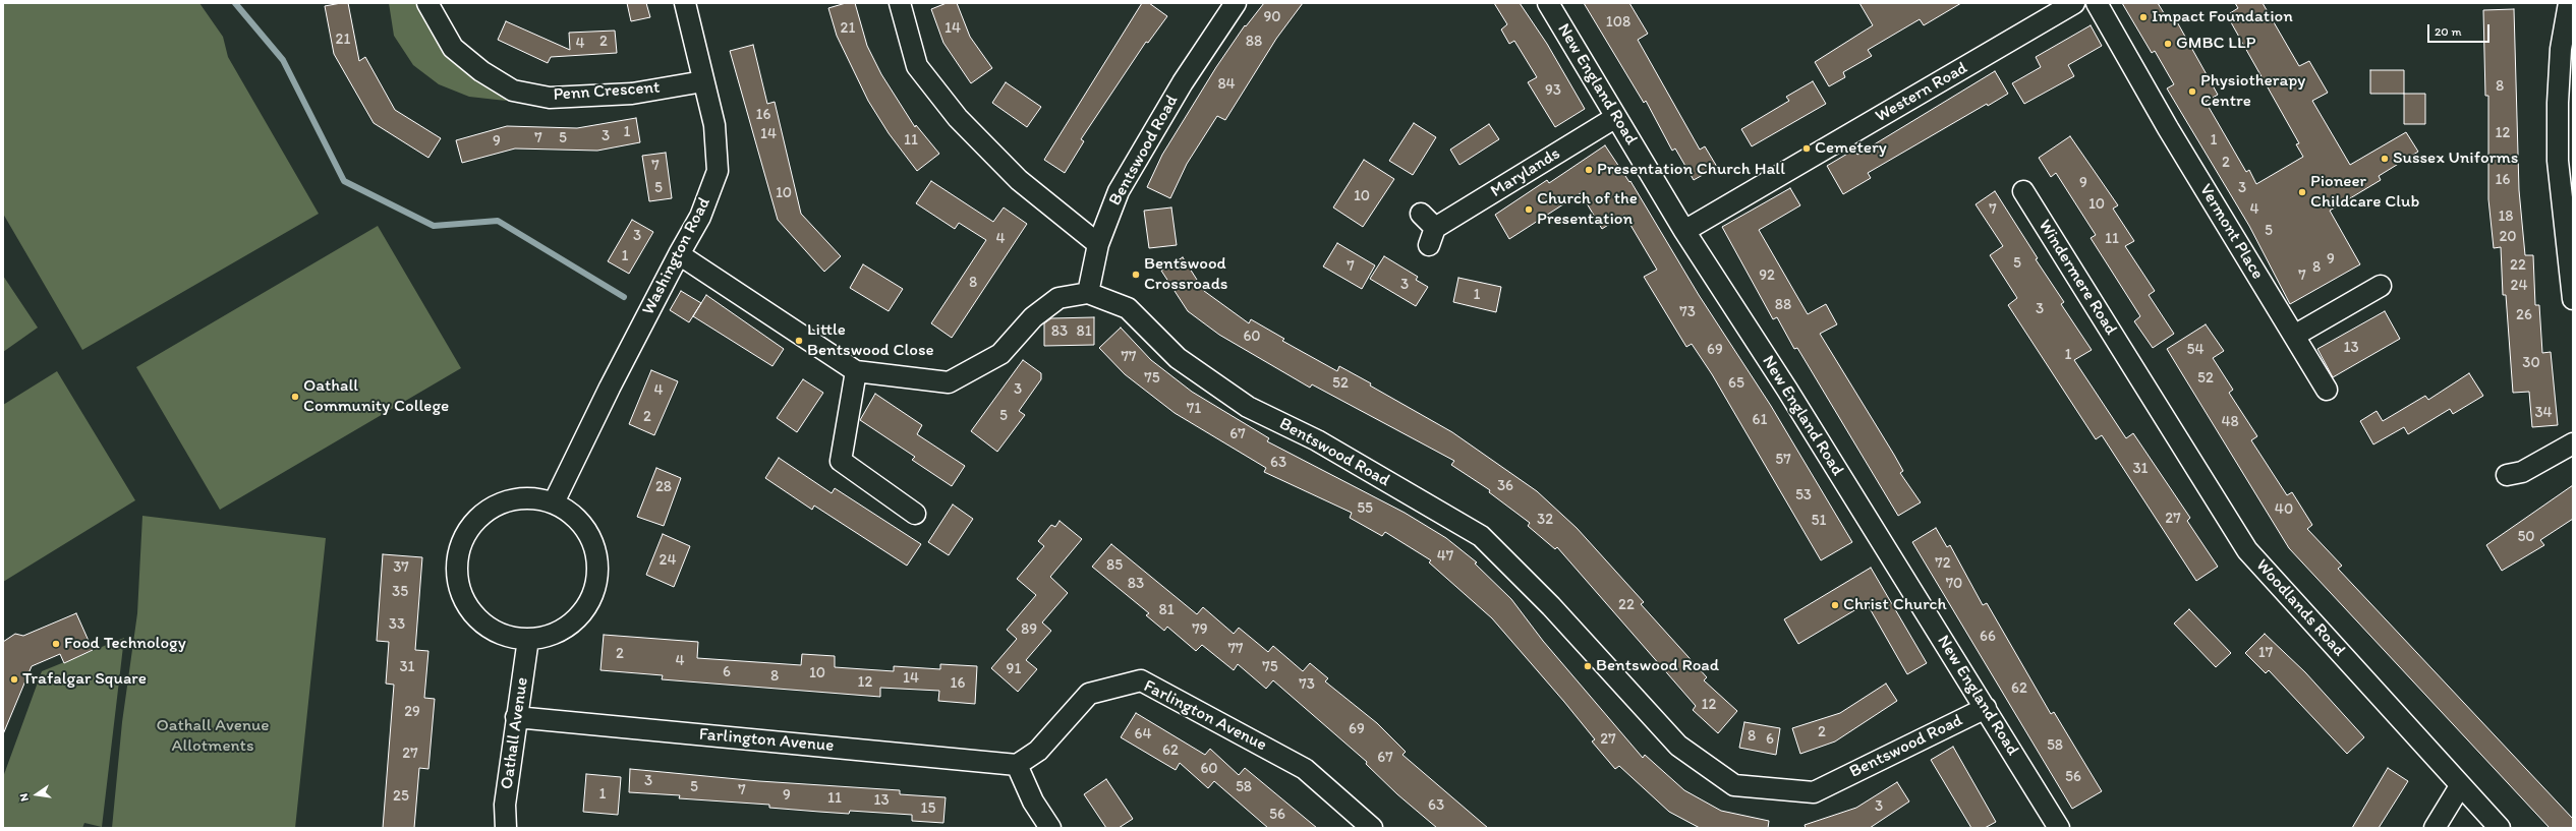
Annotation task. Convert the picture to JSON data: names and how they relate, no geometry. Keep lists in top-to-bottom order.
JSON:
{
  "streets": {
    "street": [
      "New England Road",
      "Penn Crescent",
      "Western Road",
      "Bentswood Road",
      "Marylands",
      "Vermont Place",
      "Washington Road",
      "Windermere Road",
      "Woodlands Road",
      "Farlington Avenue",
      "Oathall Avenue"
    ]
  },
  "crossings": [
    ["New England Road", "Western Road"],
    ["New England Road", "Bentswood Road"],
    ["New England Road", "Marylands"],
    ["Penn Crescent", "Washington Road"],
    ["Washington Road", "Oathall Avenue"],
    ["Windermere Road", "Woodlands Road"],
    ["Farlington Avenue", "Oathall Avenue"]
  ],
  "parks": ["Oathall Avenue Allotments"],
  "places": [
    "Impact Foundation",
    "GMBC LLP",
    "Physiotherapy Centre",
    "Cemetery",
    "Sussex Uniforms",
    "Presentation Church Hall",
    "Pioneer Childcare Club",
    "Church of the Presentation",
    "Bentswood Crossroads",
    "Little Bentswood Close",
    "Oathall Community College",
    "Christ Church",
    "Food Technology",
    "Bentswood Road",
    "Trafalgar Square"
  ],
  "house_numbers": [
    "90",
    "108",
    "21",
    "14",
    "21",
    "2",
    "88",
    "4",
    "84",
    "8",
    "93",
    "16",
    "1",
    "12",
    "14",
    "3",
    "7",
    "5",
    "11",
    "1",
    "9",
    "2",
    "7",
    "16",
    "9",
    "5",
    "3",
    "10",
    "10",
    "10",
    "7",
    "4",
    "18",
    "5",
    "3",
    "20",
    "4",
    "11",
    "1",
    "9",
    "5",
    "22",
    "7",
    "8",
    "92",
    "7",
    "8",
    "3",
    "24",
    "1",
    "88",
    "3",
    "73",
    "26",
    "83",
    "81",
    "60",
    "13",
    "69",
    "54",
    "1",
    "77",
    "30",
    "75",
    "52",
    "52",
    "65",
    "3",
    "4",
    "71",
    "34",
    "5",
    "2",
    "61",
    "48",
    "67",
    "57",
    "63",
    "31",
    "36",
    "28",
    "53",
    "55",
    "40",
    "27",
    "32",
    "51",
    "50",
    "47",
    "24",
    "72",
    "85",
    "37",
    "83",
    "70",
    "35",
    "22",
    "81",
    "33",
    "89",
    "79",
    "66",
    "77",
    "17",
    "2",
    "4",
    "31",
    "75",
    "91",
    "6",
    "10",
    "8",
    "14",
    "12",
    "16",
    "73",
    "62",
    "12",
    "29",
    "69",
    "2",
    "64",
    "8",
    "27",
    "6",
    "58",
    "62",
    "27",
    "67",
    "60",
    "56",
    "3",
    "5",
    "58",
    "7",
    "1",
    "9",
    "25",
    "11",
    "13",
    "63",
    "3",
    "15",
    "56"
  ],
  "scale_bar": "20 m",
  "north": "left"
}
